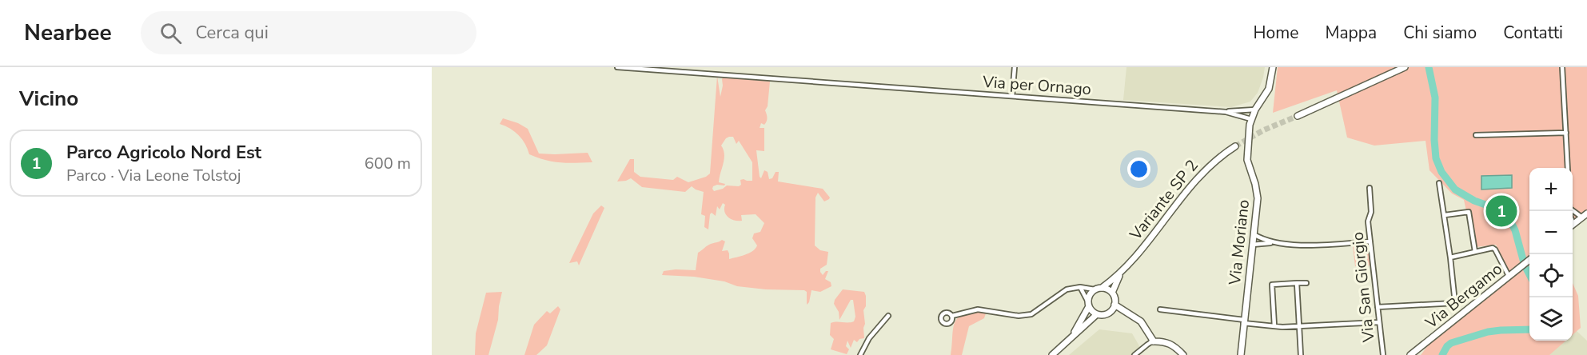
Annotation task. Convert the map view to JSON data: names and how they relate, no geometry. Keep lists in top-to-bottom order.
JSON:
{
  "streets": {
    "street": [
      "Via per Ornago",
      "Variante SP 2",
      "Via Moriano",
      "Via San Giorgio",
      "Via Bergamo"
    ]
  },
  "crossings": [
    ["Via per Ornago", "Via Moriano"]
  ],
  "page": {
    "header": "Nearbee",
    "search": "Cerca qui",
    "nav": [
      "Home",
      "Mappa",
      "Chi siamo",
      "Contatti"
    ],
    "heading": "Vicino",
    "list": [
      {
        "mark": "1",
        "name": "Parco Agricolo Nord Est",
        "note": "Parco · Via Leone Tolstoj",
        "value": "600 m"
      }
    ],
    "map_buttons": ["+", "−"],
    "pins": "1"
  }
}
